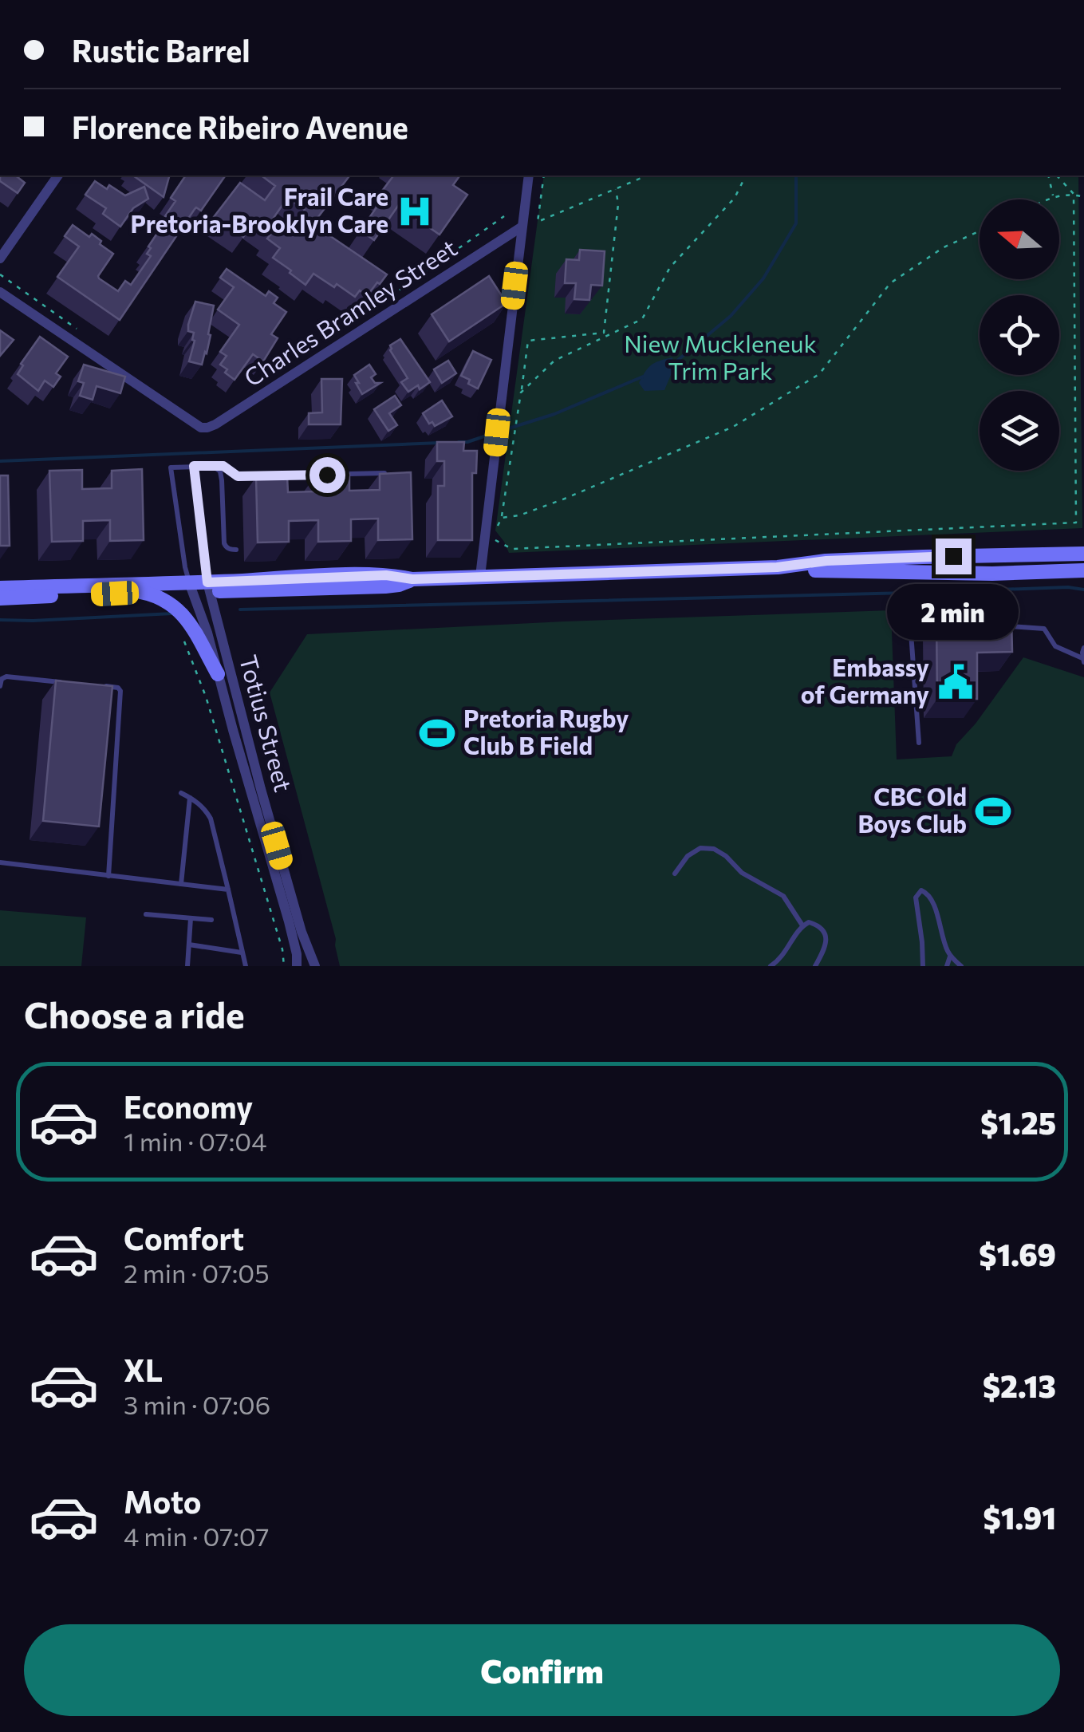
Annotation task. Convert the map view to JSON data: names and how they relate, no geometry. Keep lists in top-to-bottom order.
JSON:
{
  "streets": {
    "street": ["Charles Bramley Street", "Totius Street"]
  },
  "parks": ["Niew Muckleneuk Trim Park"],
  "places": {
    "hospital": ["Frail Care Pretoria-Brooklyn Care"],
    "public building": ["Embassy of Germany"],
    "sports": ["Pretoria Rugby Club B Field", "CBC Old Boys Club"]
  },
  "north": "left",
  "page": {
    "banner": ["Rustic Barrel", "Florence Ribeiro Avenue"],
    "bubble": "2 min",
    "heading": "Choose a ride",
    "list": [
      {
        "name": "Economy",
        "note": "1 min · 07:04",
        "value": "$1.25"
      },
      {
        "name": "Comfort",
        "note": "2 min · 07:05",
        "value": "$1.69"
      },
      {
        "name": "XL",
        "note": "3 min · 07:06",
        "value": "$2.13"
      },
      {
        "name": "Moto",
        "note": "4 min · 07:07",
        "value": "$1.91"
      }
    ],
    "buttons": "Confirm"
  }
}
